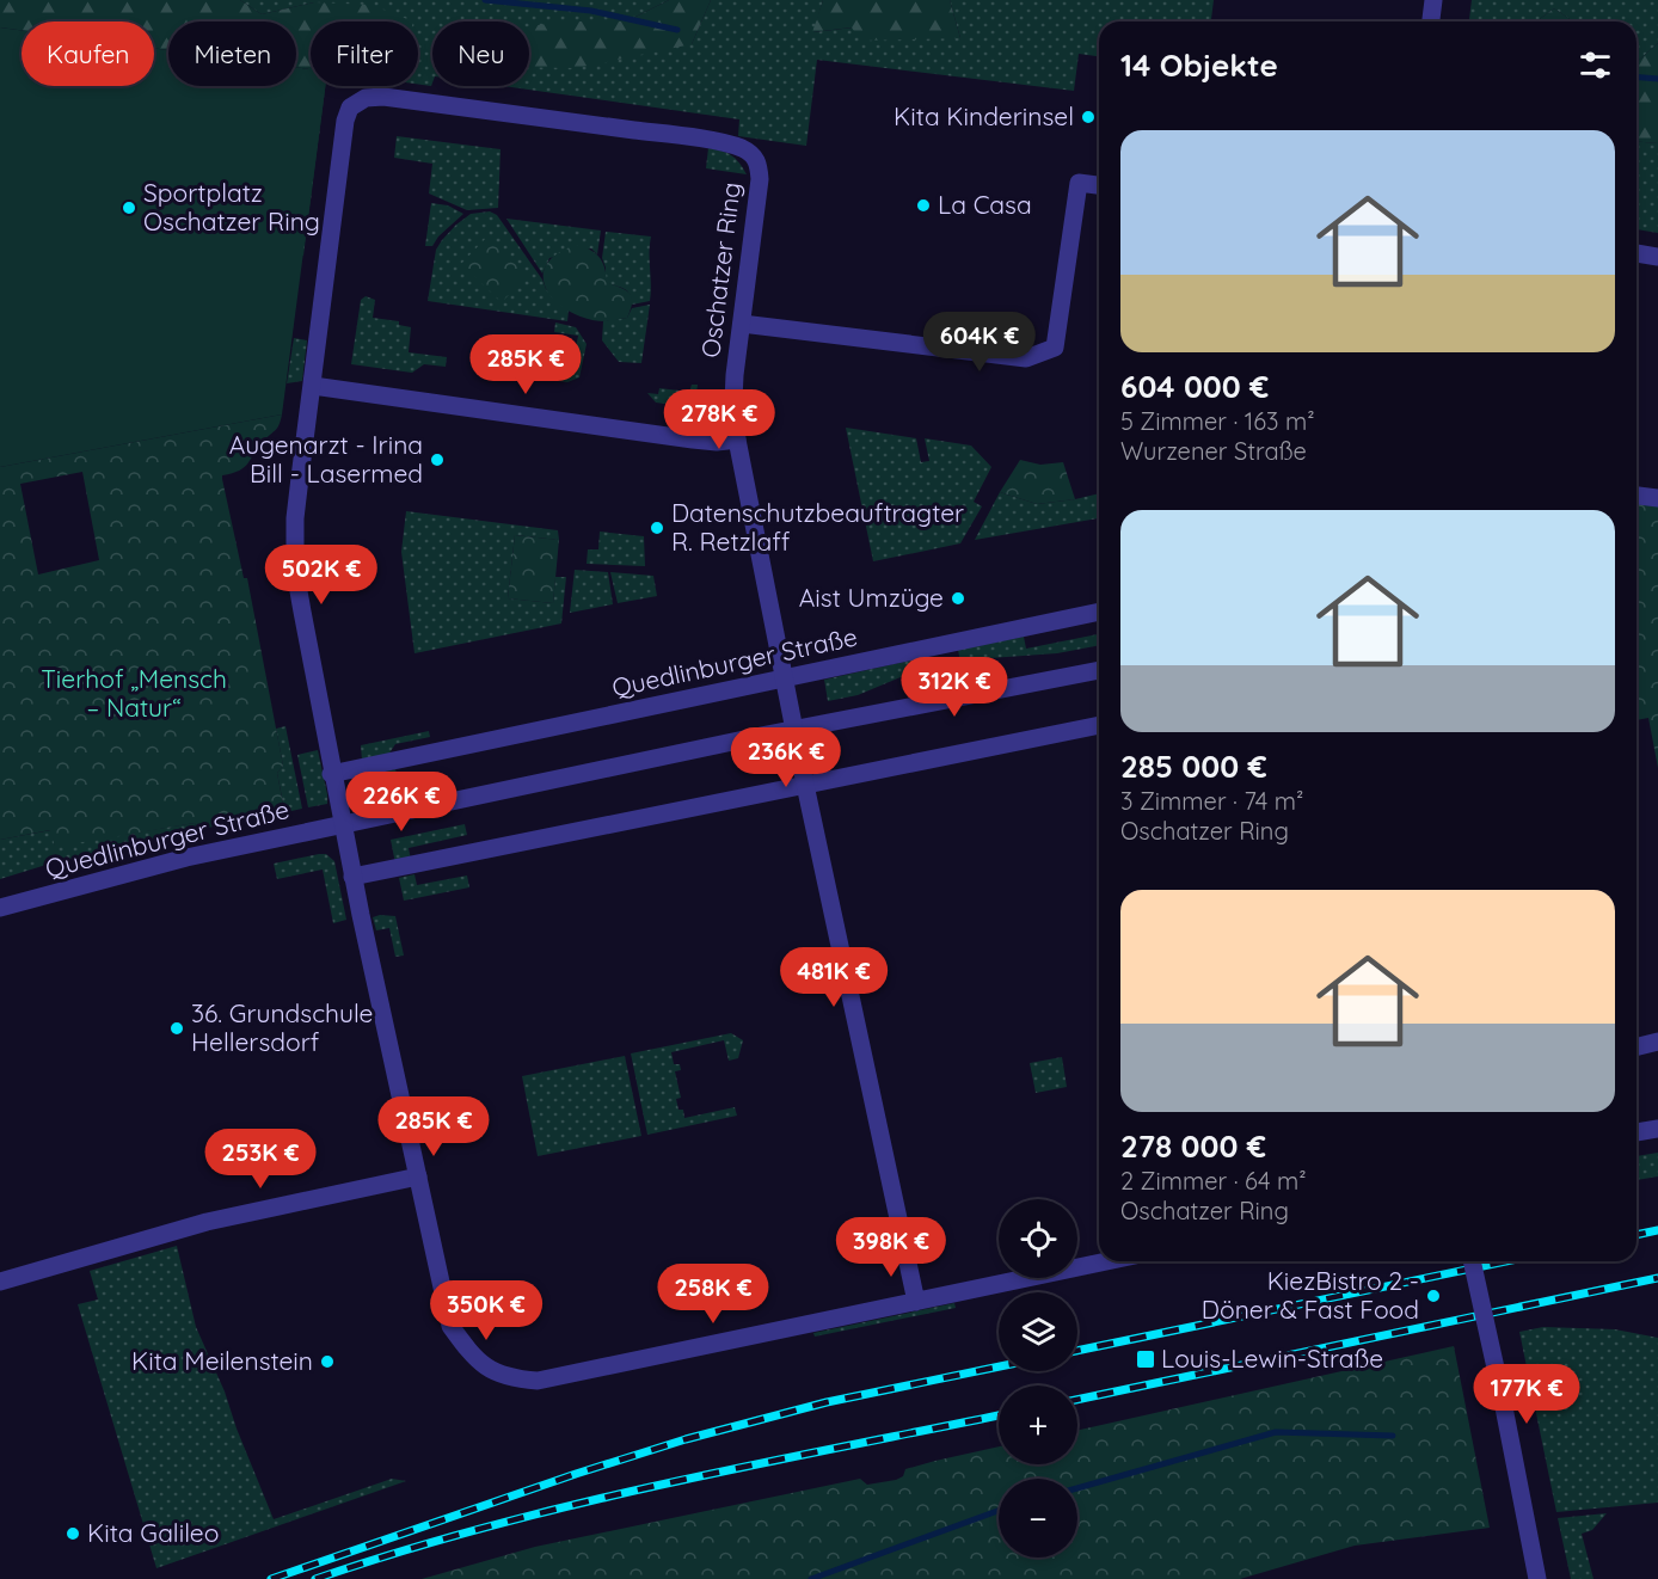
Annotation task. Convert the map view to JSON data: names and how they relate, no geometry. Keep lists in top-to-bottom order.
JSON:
{
  "streets": {
    "street": ["Oschatzer Ring", "Quedlinburger Straße"]
  },
  "crossings": [
    ["Oschatzer Ring", "Quedlinburger Straße"]
  ],
  "parks": ["Tierhof „Mensch – Natur“"],
  "places": {
    "other": [
      "Kita Kinderinsel",
      "La Casa",
      "Sportplatz Oschatzer Ring",
      "Augenarzt - Irina Bill - Lasermed",
      "Datenschutzbeauftragter R. Retzlaff",
      "Aist Umzüge",
      "36. Grundschule Hellersdorf",
      "KiezBistro 2 - Döner & Fast Food",
      "Kita Meilenstein",
      "Kita Galileo"
    ],
    "transit": ["Louis-Lewin-Straße"]
  },
  "page": {
    "chip": [
      "Kaufen",
      "Mieten",
      "Filter",
      "Neu"
    ],
    "heading": "14 Objekte",
    "list": [
      {
        "name": "604 000 €",
        "note": "5 Zimmer · 163 m² · Wurzener Straße"
      },
      {
        "name": "285 000 €",
        "note": "3 Zimmer · 74 m² · Oschatzer Ring"
      },
      {
        "name": "278 000 €",
        "note": "2 Zimmer · 64 m² · Oschatzer Ring"
      }
    ],
    "price": [
      "604K €",
      "285K €",
      "278K €",
      "502K €",
      "312K €",
      "236K €",
      "226K €",
      "481K €",
      "285K €",
      "253K €",
      "398K €",
      "258K €",
      "350K €",
      "177K €"
    ],
    "map_buttons": ["+", "−"]
  }
}
